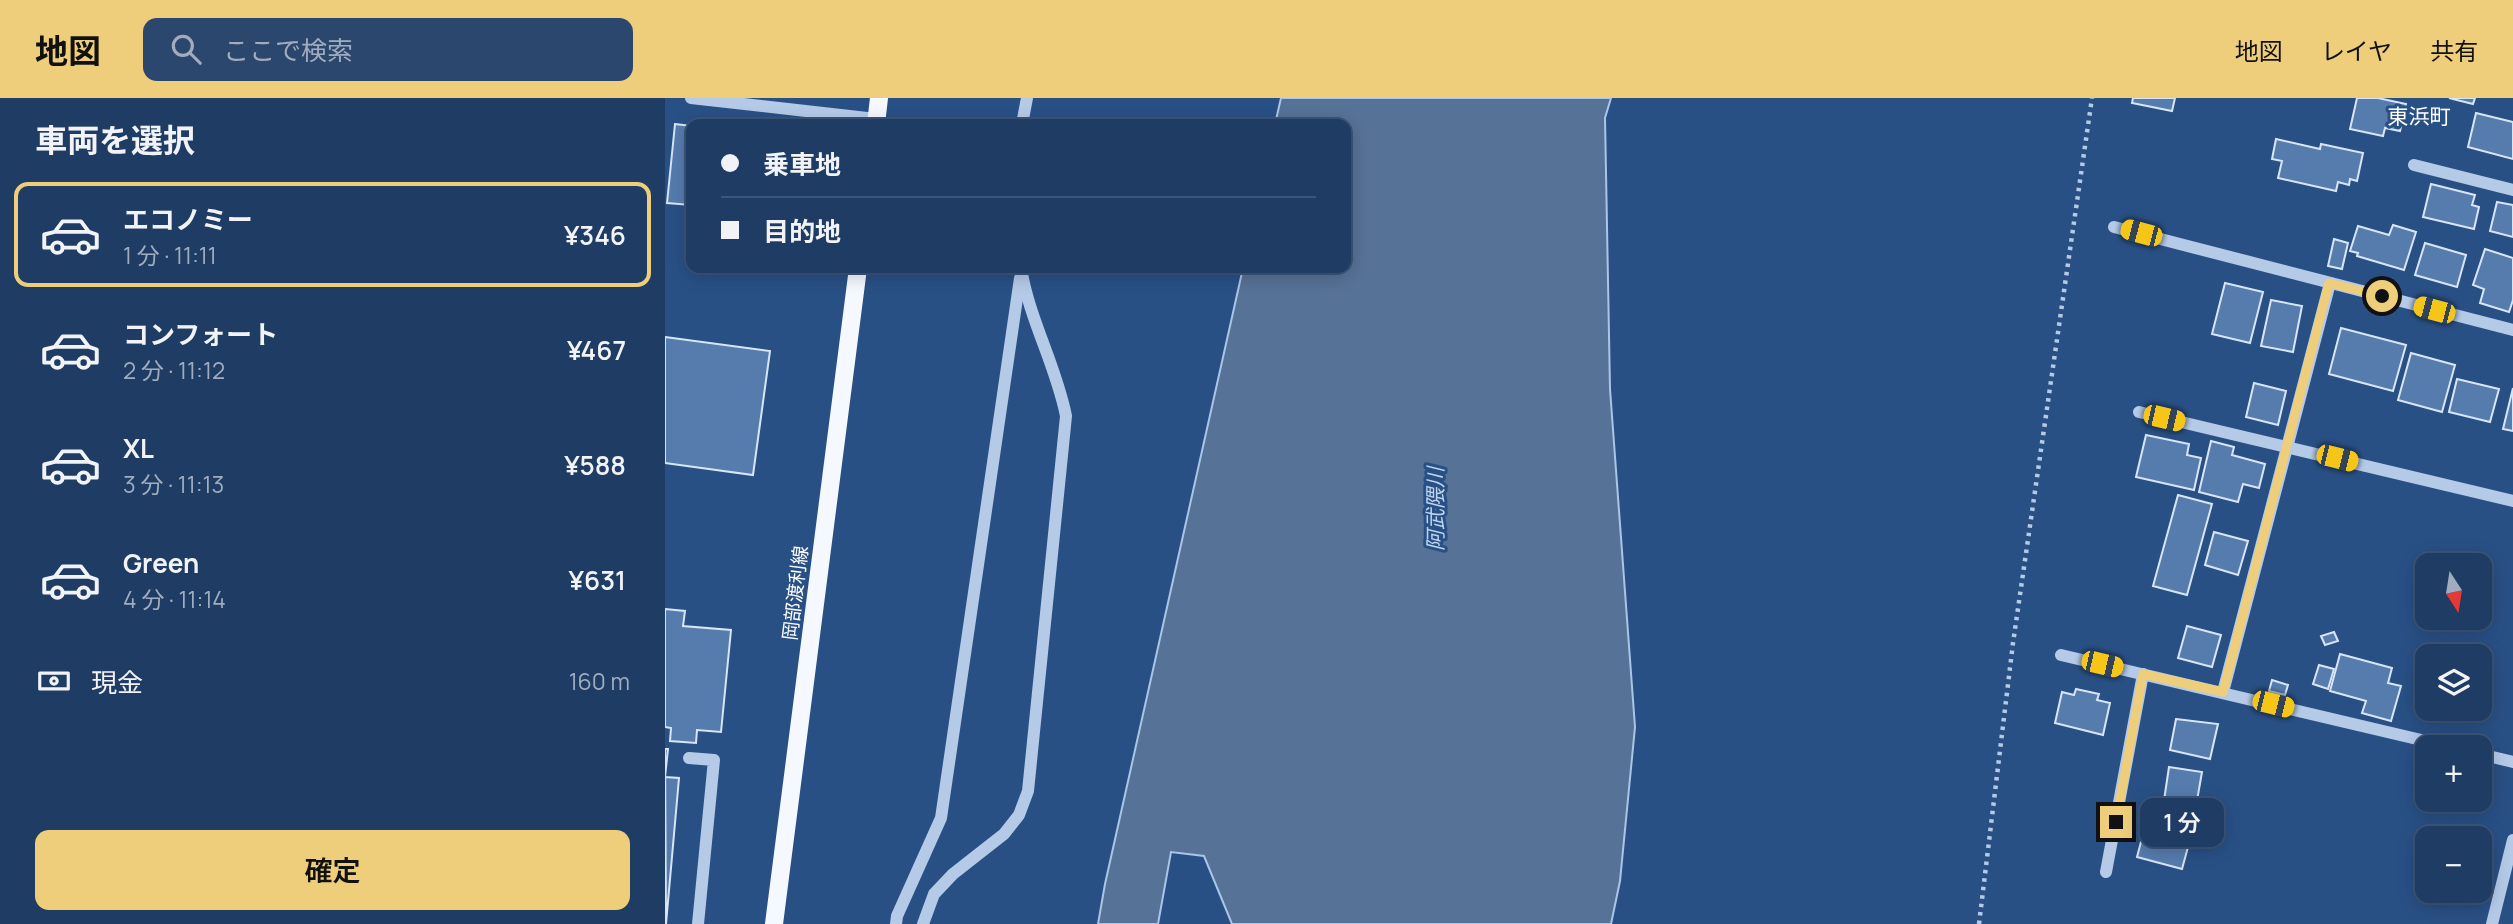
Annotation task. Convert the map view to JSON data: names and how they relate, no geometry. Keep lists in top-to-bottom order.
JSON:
{
  "streets": {
    "main road": ["岡部渡利線"]
  },
  "districts": ["東浜町"],
  "water": ["阿武隈川"],
  "north": "bottom",
  "page": {
    "header": "地図",
    "search": "ここで検索",
    "nav": ["地図", "レイヤ", "共有"],
    "heading": "車両を選択",
    "banner": ["乗車地", "目的地"],
    "list": [
      {
        "name": "エコノミー",
        "note": "1 分 · 11:11",
        "value": "¥346"
      },
      {
        "name": "コンフォート",
        "note": "2 分 · 11:12",
        "value": "¥467"
      },
      {
        "name": "XL",
        "note": "3 分 · 11:13",
        "value": "¥588"
      },
      {
        "name": "Green",
        "note": "4 分 · 11:14",
        "value": "¥631"
      }
    ],
    "map_buttons": ["+", "−"],
    "pay": ["現金", "160 m"],
    "bubble": "1 分",
    "buttons": "確定"
  }
}
